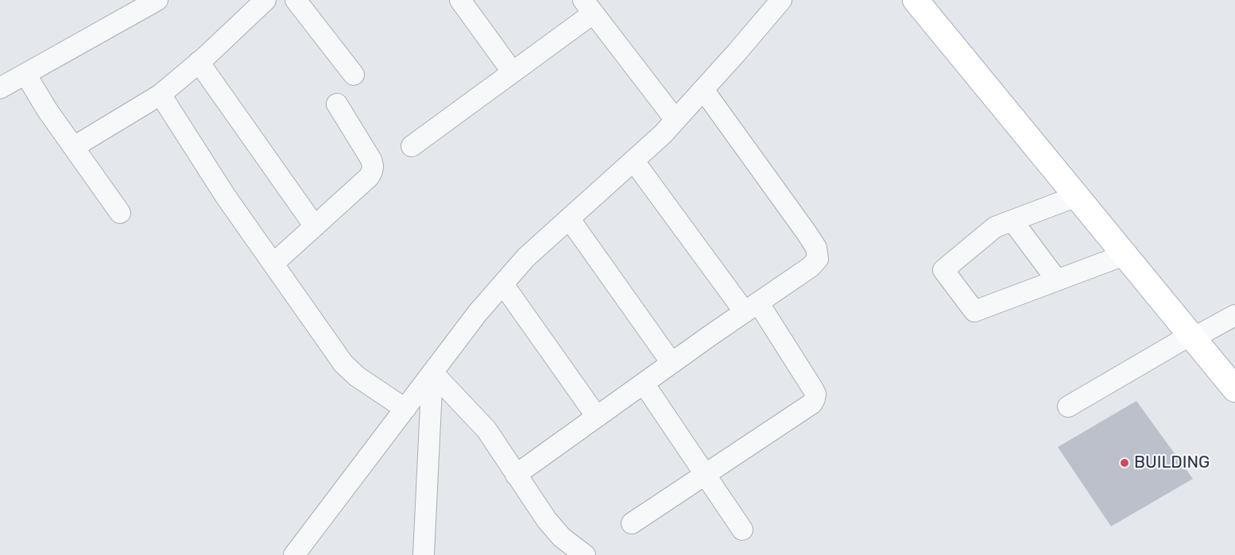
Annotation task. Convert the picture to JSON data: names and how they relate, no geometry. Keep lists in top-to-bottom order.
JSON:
{
  "places": ["BUILDING"]
}
